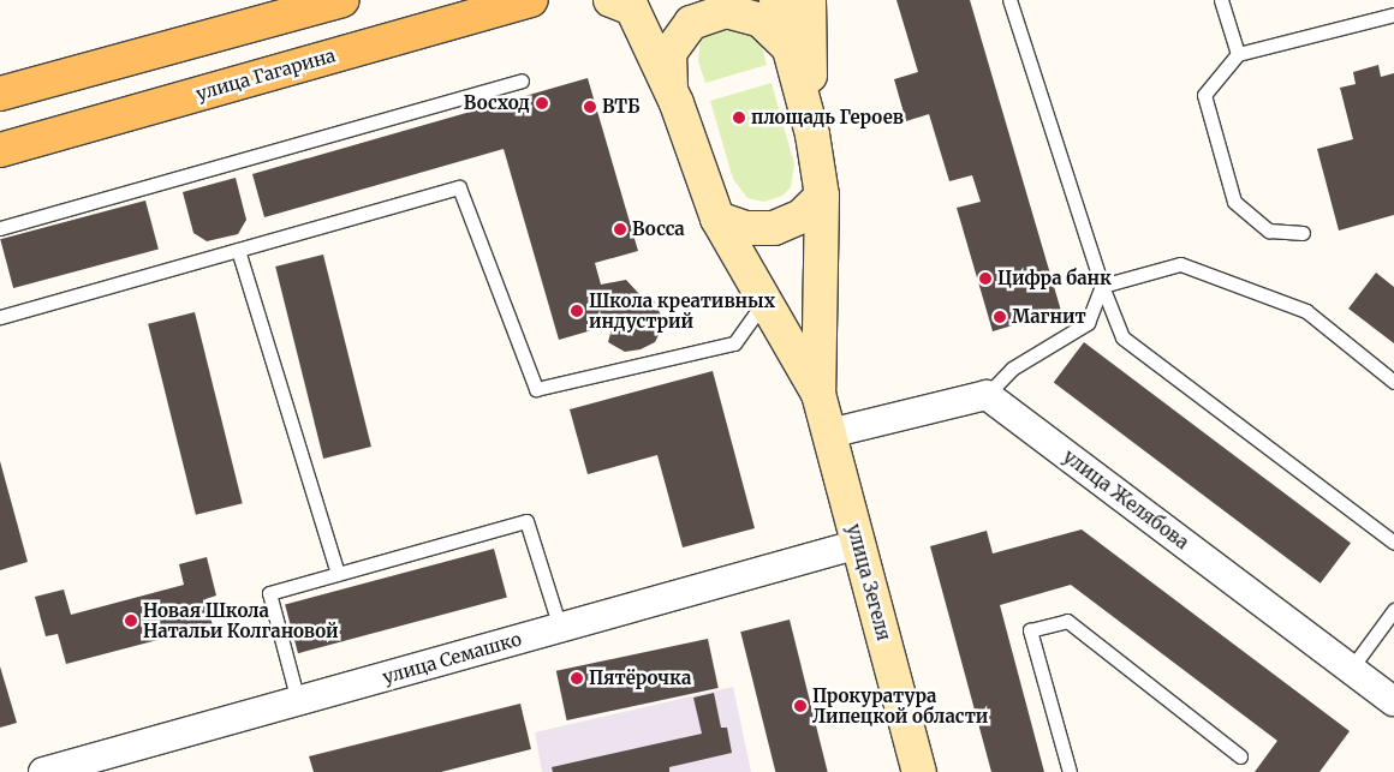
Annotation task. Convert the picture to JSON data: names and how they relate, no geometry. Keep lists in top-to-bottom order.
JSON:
{
  "streets": {
    "main road": ["улица Гагарина", "улица Зегеля"],
    "street": ["улица Желябова", "улица Семашко"]
  },
  "crossings": [
    ["улица Зегеля", "улица Семашко"]
  ],
  "places": [
    "Восход",
    "ВТБ",
    "площадь Героев",
    "Bocca",
    "Цифра банк",
    "Школа креативных индустрий",
    "Магнит",
    "Новая Школа Натальи Колгановой",
    "Пятёрочка",
    "Прокуратура Липецкой области"
  ]
}
